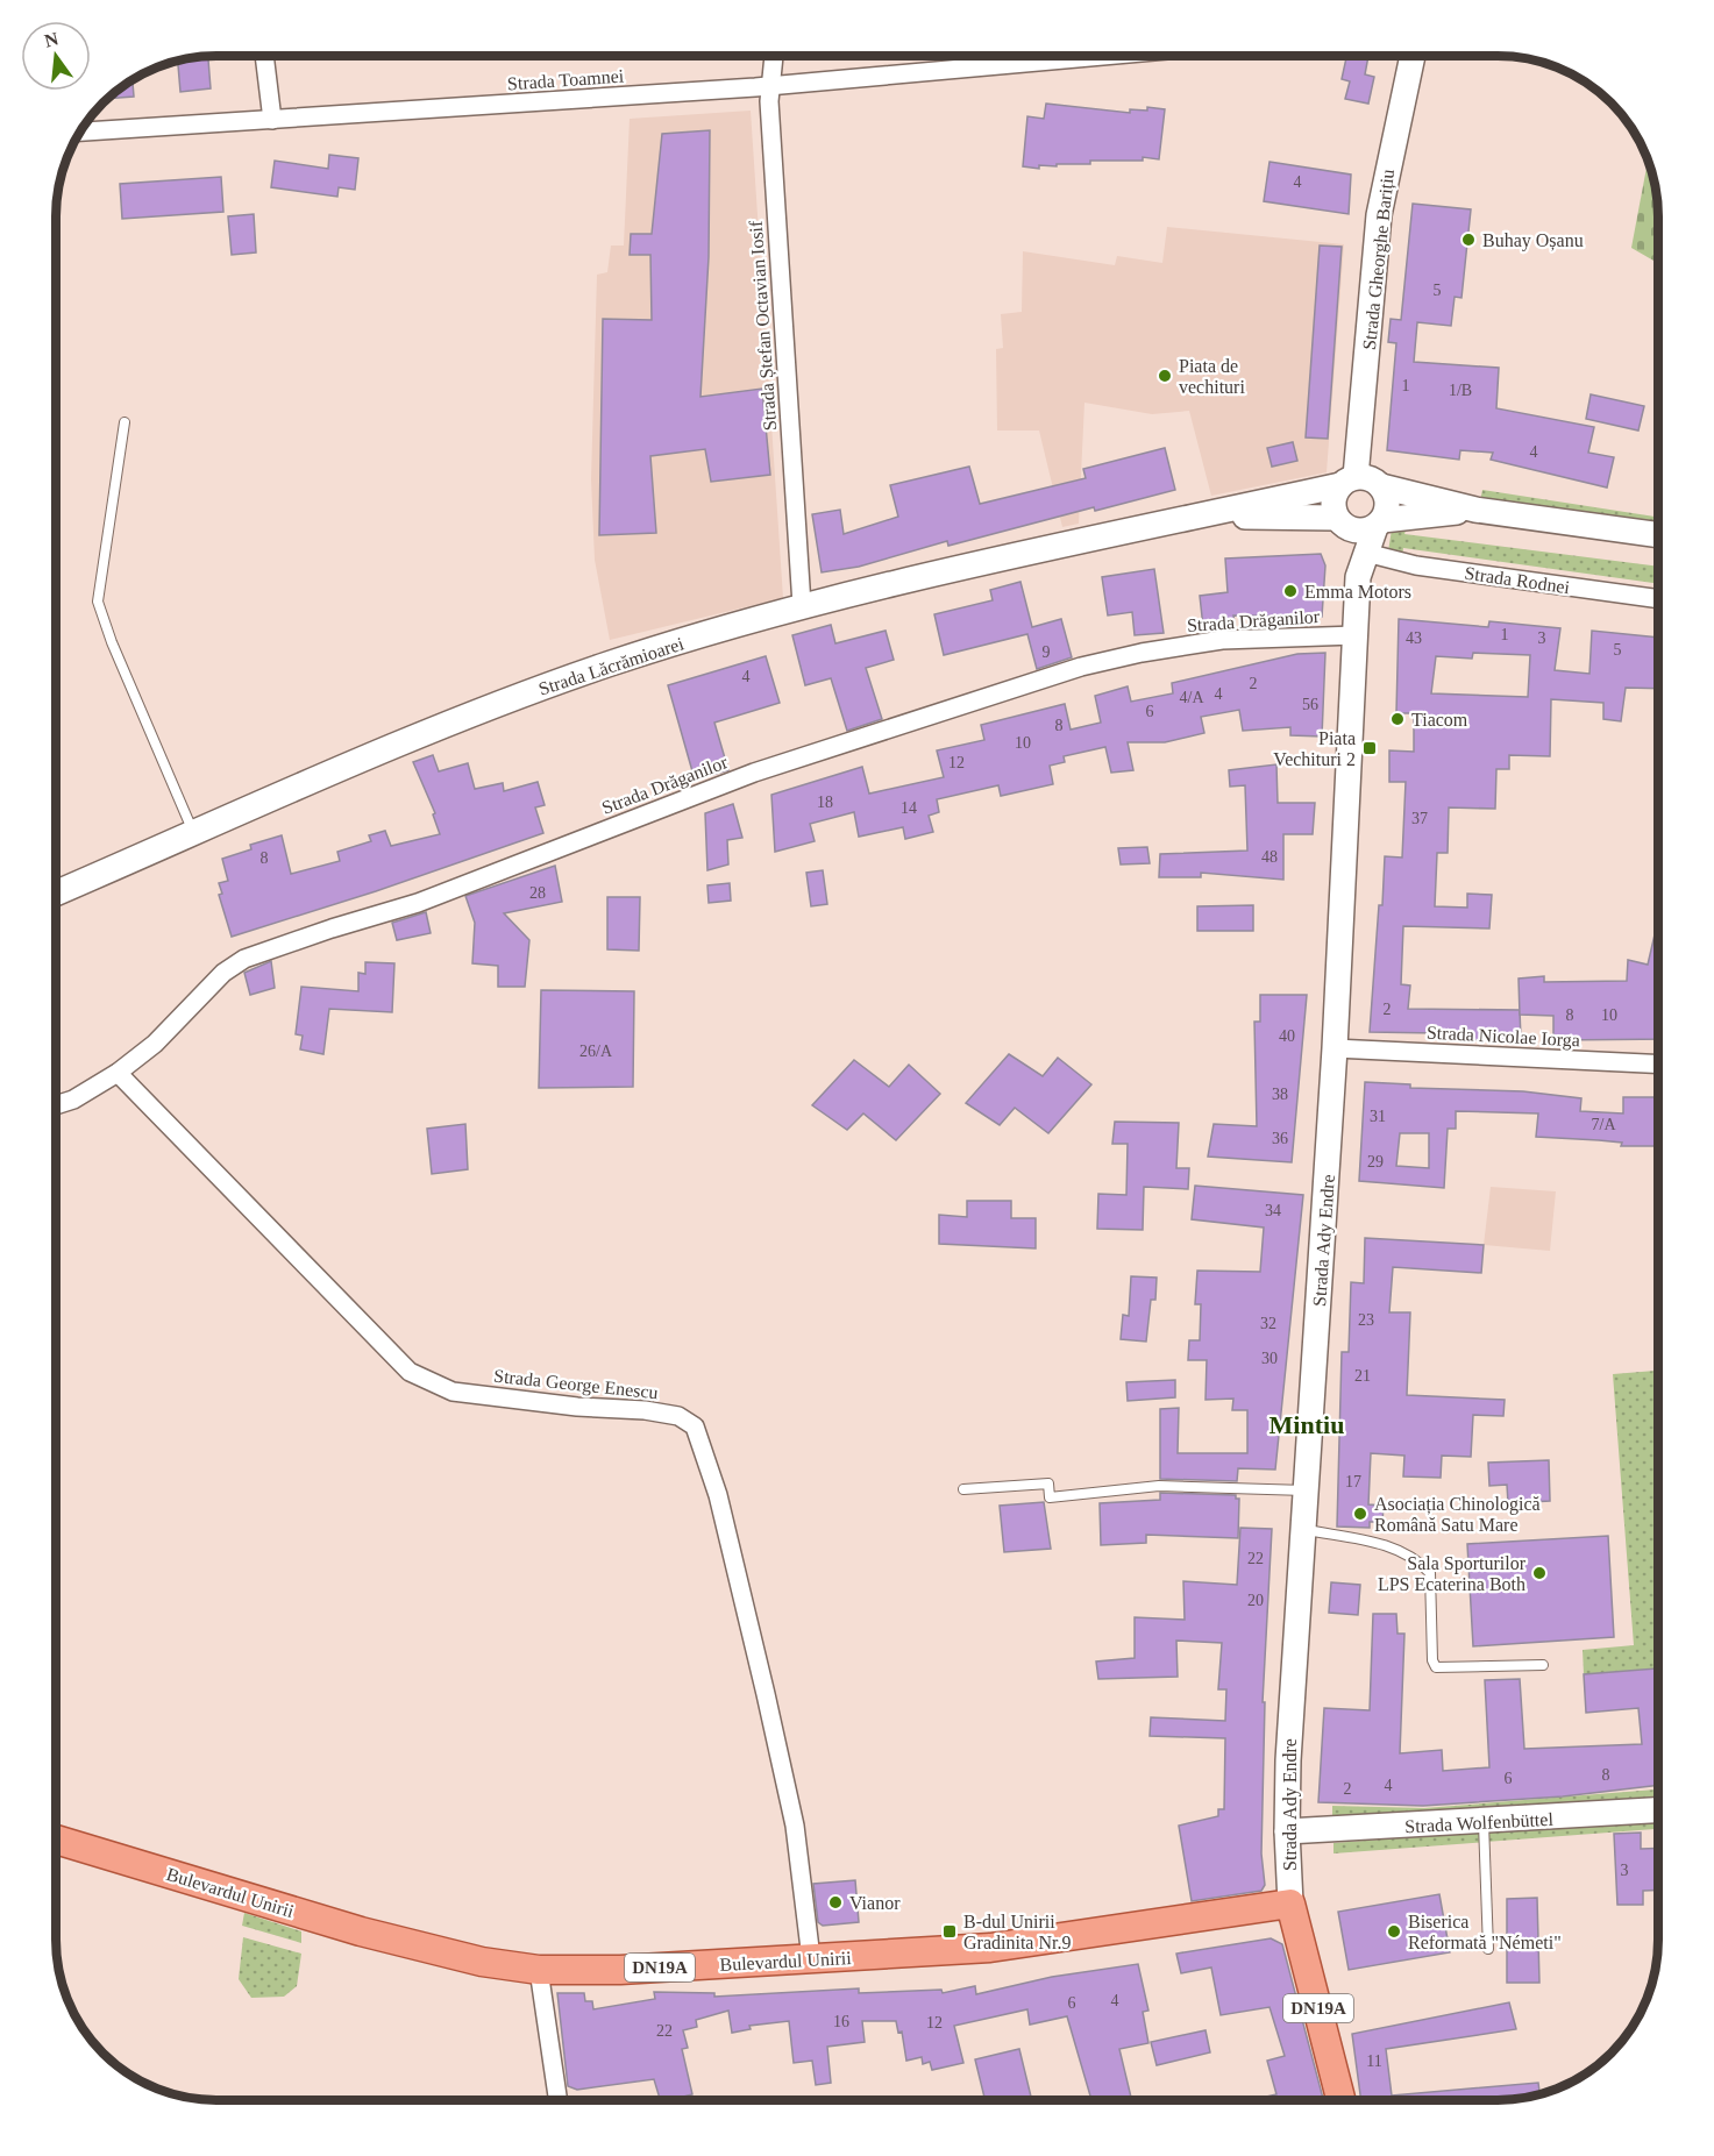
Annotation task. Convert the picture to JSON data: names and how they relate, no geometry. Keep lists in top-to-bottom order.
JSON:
{
  "streets": {
    "main road": [
      "Strada Gheorghe Barițiu",
      "Strada Lăcrămioarei",
      "Strada Ady Endre",
      "Strada Wolfenbüttel",
      "Bulevardul Unirii",
      "DN19A"
    ],
    "street": [
      "Strada Toamnei",
      "Strada Ștefan Octavian Iosif",
      "Strada Rodnei",
      "Strada Drăganilor",
      "Strada Nicolae Iorga",
      "Strada George Enescu"
    ]
  },
  "crossings": [
    ["Strada Toamnei", "Strada Ștefan Octavian Iosif"],
    ["Strada Gheorghe Barițiu", "Strada Lăcrămioarei"],
    ["Strada Gheorghe Barițiu", "Strada Ady Endre"],
    ["Strada Gheorghe Barițiu", "DN19A"],
    ["Strada Ștefan Octavian Iosif", "Strada Lăcrămioarei"],
    ["Strada Rodnei", "Strada Ady Endre"],
    ["Strada Drăganilor", "Strada Ady Endre"],
    ["Strada Drăganilor", "Strada George Enescu"],
    ["Strada Lăcrămioarei", "Strada Ady Endre"],
    ["Strada Lăcrămioarei", "DN19A"],
    ["Strada Nicolae Iorga", "Strada Ady Endre"],
    ["Strada Ady Endre", "Strada Wolfenbüttel"],
    ["Strada Ady Endre", "Bulevardul Unirii"],
    ["Strada Ady Endre", "DN19A"],
    ["Strada George Enescu", "Bulevardul Unirii"],
    ["Bulevardul Unirii", "DN19A"]
  ],
  "districts": ["Mintiu"],
  "places": {
    "other": [
      "Buhay Oșanu",
      "Piata de vechituri",
      "Emma Motors",
      "Tiacom",
      "Asociația Chinologică Română Satu Mare",
      "Sala Sporturilor LPS Ecaterina Both",
      "Vianor",
      "Biserica Reformată \"Németi\""
    ],
    "transit": ["Piata Vechituri 2", "B-dul Unirii Gradinita Nr.9"]
  },
  "house_numbers": [
    "4",
    "5",
    "1",
    "1/B",
    "4",
    "1",
    "43",
    "3",
    "5",
    "9",
    "4",
    "2",
    "4",
    "4/A",
    "56",
    "6",
    "8",
    "10",
    "12",
    "18",
    "14",
    "37",
    "48",
    "8",
    "28",
    "2",
    "8",
    "10",
    "40",
    "26/A",
    "38",
    "31",
    "7/A",
    "36",
    "29",
    "34",
    "23",
    "32",
    "30",
    "21",
    "17",
    "22",
    "20",
    "8",
    "6",
    "4",
    "2",
    "3",
    "4",
    "6",
    "16",
    "12",
    "22",
    "11"
  ],
  "north": "top"
}
